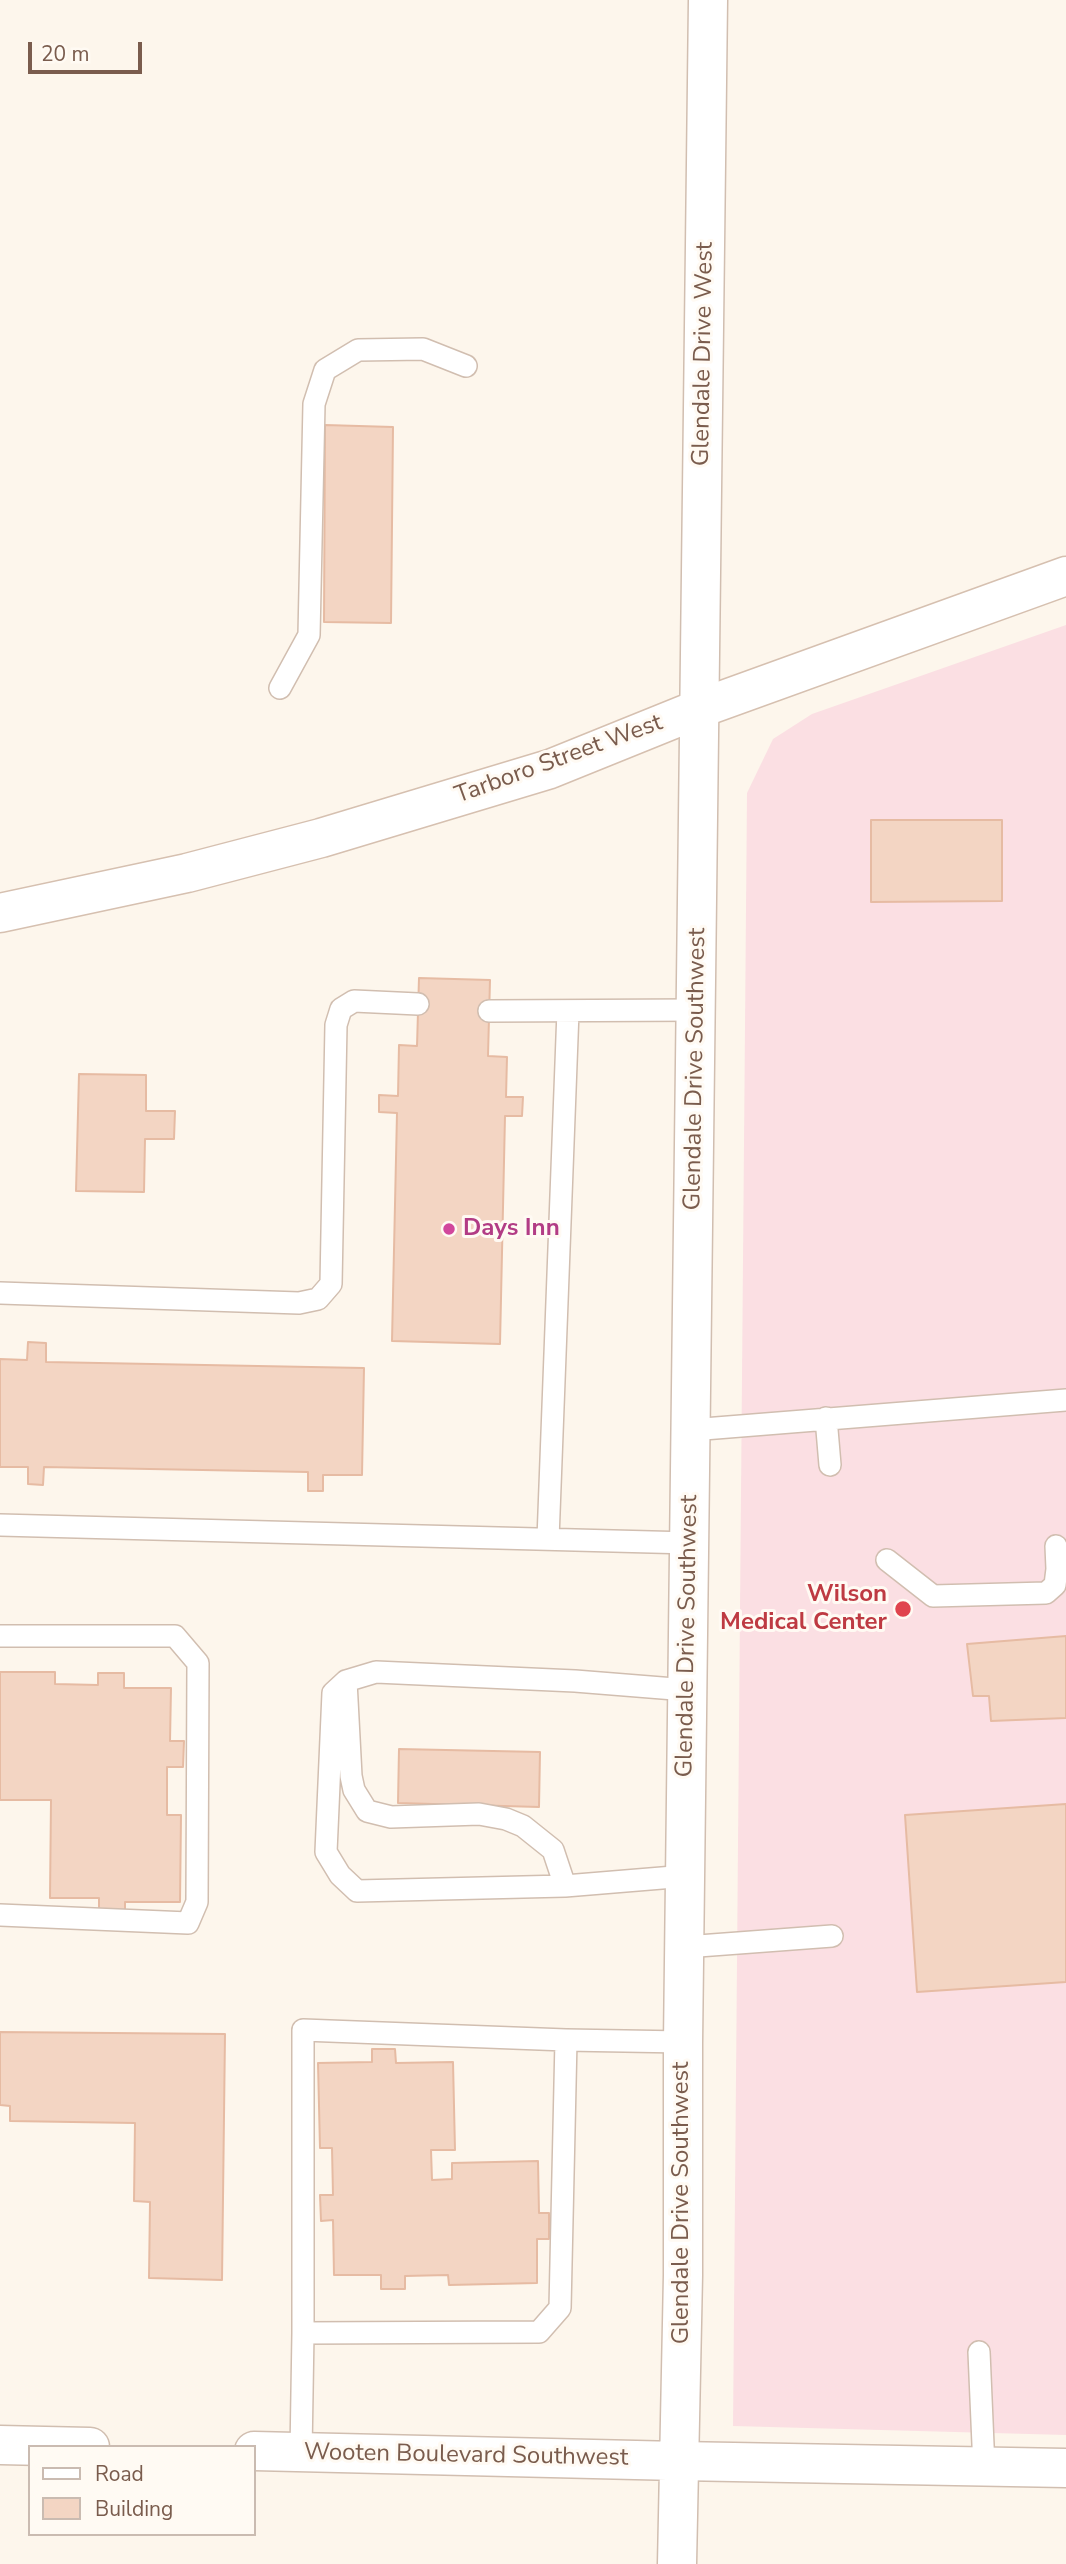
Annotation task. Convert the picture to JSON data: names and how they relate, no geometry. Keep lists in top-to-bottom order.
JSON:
{
  "streets": {
    "street": [
      "Glendale Drive West",
      "Tarboro Street West",
      "Glendale Drive Southwest",
      "Wooten Boulevard Southwest"
    ]
  },
  "crossings": [
    ["Glendale Drive West", "Tarboro Street West"],
    ["Glendale Drive West", "Glendale Drive Southwest"],
    ["Tarboro Street West", "Glendale Drive Southwest"],
    ["Glendale Drive Southwest", "Wooten Boulevard Southwest"]
  ],
  "places": ["Days Inn", "Wilson Medical Center"],
  "legend": ["Road", "Building"],
  "scale_bar": "20 m"
}
